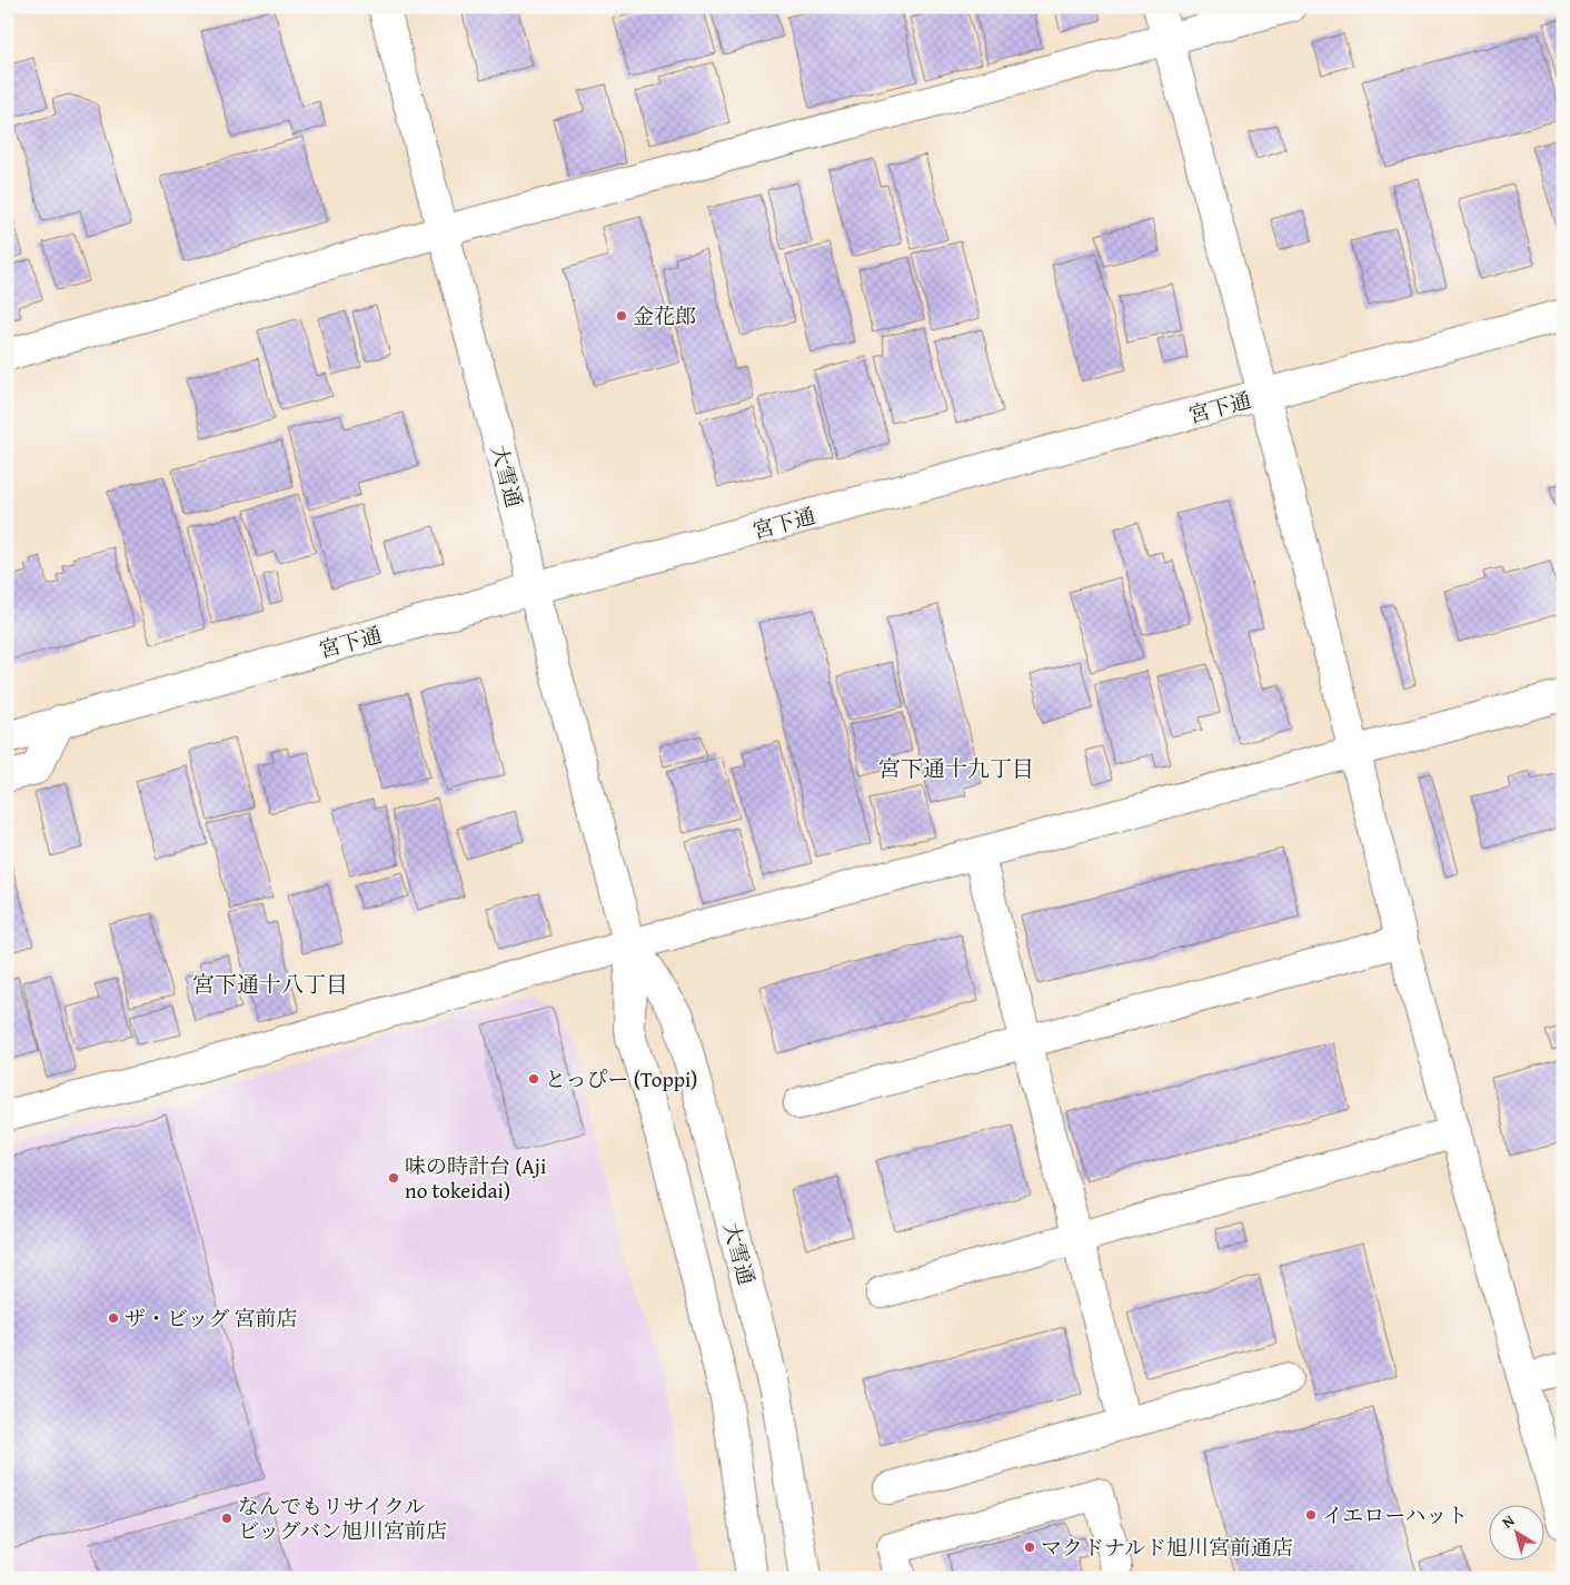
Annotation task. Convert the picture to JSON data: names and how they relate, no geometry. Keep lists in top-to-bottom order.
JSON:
{
  "streets": {
    "street": ["宮下通", "大雪通"]
  },
  "crossings": [
    ["宮下通", "大雪通"]
  ],
  "districts": ["宮下通十九丁目", "宮下通十八丁目"],
  "places": [
    "金花郎",
    "とっぴー (Toppi)",
    "味の時計台 (Aji no tokeidai)",
    "ザ・ビッグ 宮前店",
    "イエローハット",
    "なんでもリサイクル ビッグバン旭川宮前店",
    "マクドナルド旭川宮前通店"
  ],
  "north": "top left"
}
